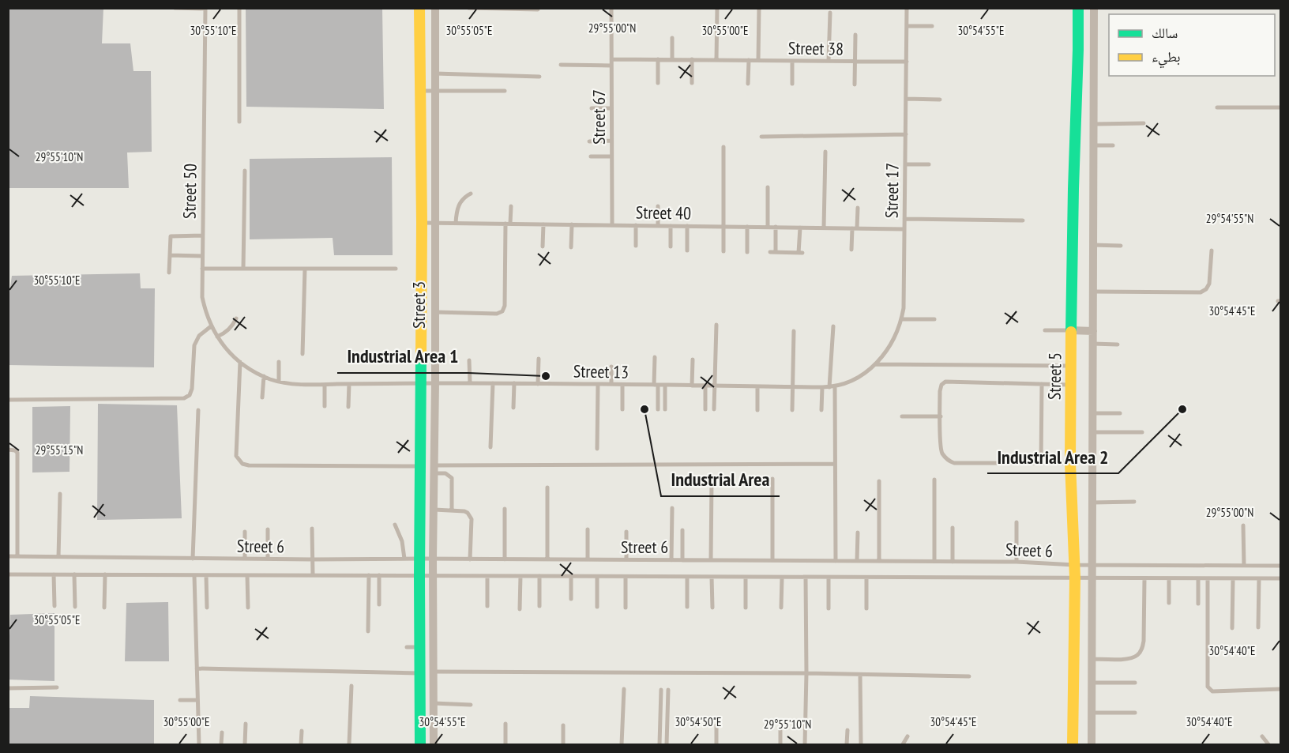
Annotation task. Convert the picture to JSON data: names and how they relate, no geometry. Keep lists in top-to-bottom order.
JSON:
{
  "streets": {
    "street": ["Street 3", "Street 5"],
    "lane": [
      "Street 38",
      "Street 67",
      "Street 17",
      "Street 50",
      "Street 40",
      "Street 13",
      "Street 6"
    ]
  },
  "crossings": [
    ["Street 38", "Street 67"],
    ["Street 38", "Street 17"],
    ["Street 67", "Street 40"],
    ["Street 17", "Street 40"],
    ["Street 17", "Street 13"],
    ["Street 50", "Street 13"],
    ["Street 40", "Street 3"],
    ["Street 3", "Street 13"],
    ["Street 3", "Street 6"],
    ["Street 5", "Street 6"]
  ],
  "places": ["Industrial Area 1", "Industrial Area", "Industrial Area 2"],
  "legend": ["سالك", "بطيء"],
  "coordinates": [
    "29°55'00\"N",
    "30°55'10\"E",
    "30°55'05\"E",
    "30°55'00\"E",
    "30°54'55\"E",
    "29°55'10\"N",
    "29°54'55\"N",
    "30°54'45\"E",
    "29°55'15\"N",
    "30°54'40\"E",
    "30°54'50\"E"
  ]
}
